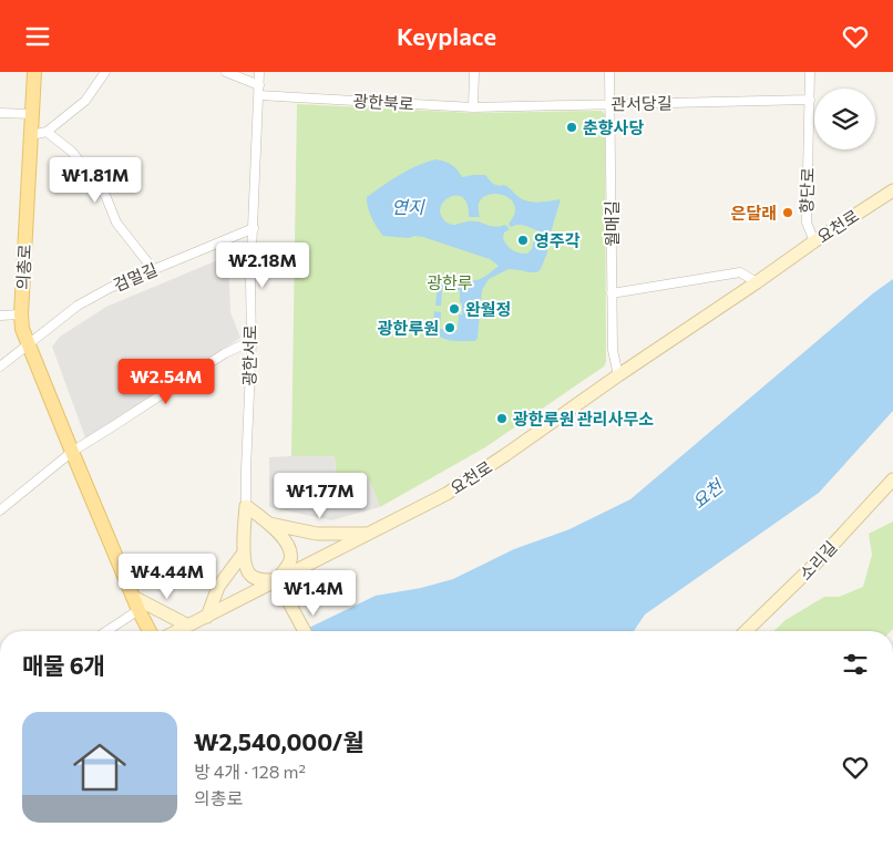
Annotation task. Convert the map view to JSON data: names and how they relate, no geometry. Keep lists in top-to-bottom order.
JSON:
{
  "streets": {
    "main road": ["의총로"],
    "street": [
      "광한북로",
      "관서당길",
      "향단로",
      "월매길",
      "요천로",
      "검멀길",
      "광한서로",
      "소리길"
    ]
  },
  "crossings": [
    ["광한북로", "관서당길"],
    ["광한북로", "광한서로"],
    ["관서당길", "향단로"],
    ["관서당길", "월매길"],
    ["향단로", "요천로"],
    ["월매길", "요천로"],
    ["의총로", "검멀길"],
    ["검멀길", "광한서로"]
  ],
  "water": ["연지", "요천"],
  "parks": ["광한루"],
  "places": [
    "춘향사당",
    "은달래",
    "영주각",
    "완월정",
    "광한루원",
    "광한루원 관리사무소"
  ],
  "page": {
    "header": "Keyplace",
    "price": [
      "₩1.81M",
      "₩2.18M",
      "₩2.54M",
      "₩1.77M",
      "₩4.44M",
      "₩1.4M"
    ],
    "heading": "매물 6개",
    "list": [
      {
        "name": "₩2,540,000/월",
        "note": "방 4개 · 128 m² · 의총로"
      }
    ]
  }
}
